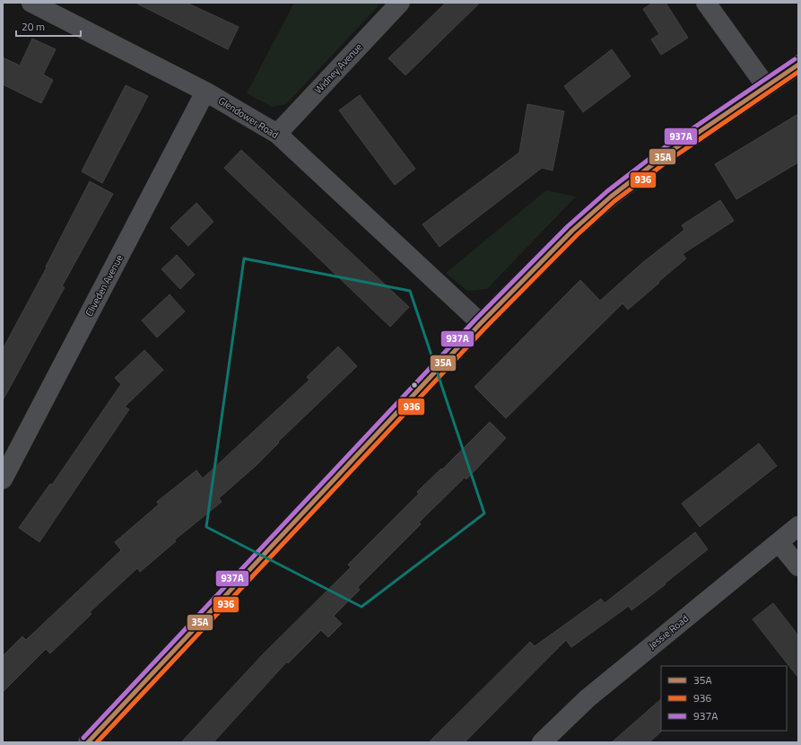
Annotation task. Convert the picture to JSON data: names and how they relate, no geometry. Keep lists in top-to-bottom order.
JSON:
{
  "streets": {
    "street": [
      "Widney Avenue",
      "Glendower Road",
      "Cliveden Avenue",
      "Jessie Road"
    ]
  },
  "crossings": [
    ["Widney Avenue", "Glendower Road"],
    ["Glendower Road", "Cliveden Avenue"]
  ],
  "lines": ["transit line 937A", "transit line 35A", "transit line 936"],
  "legend": ["35A", "936", "937A"],
  "scale_bar": "20 m"
}
